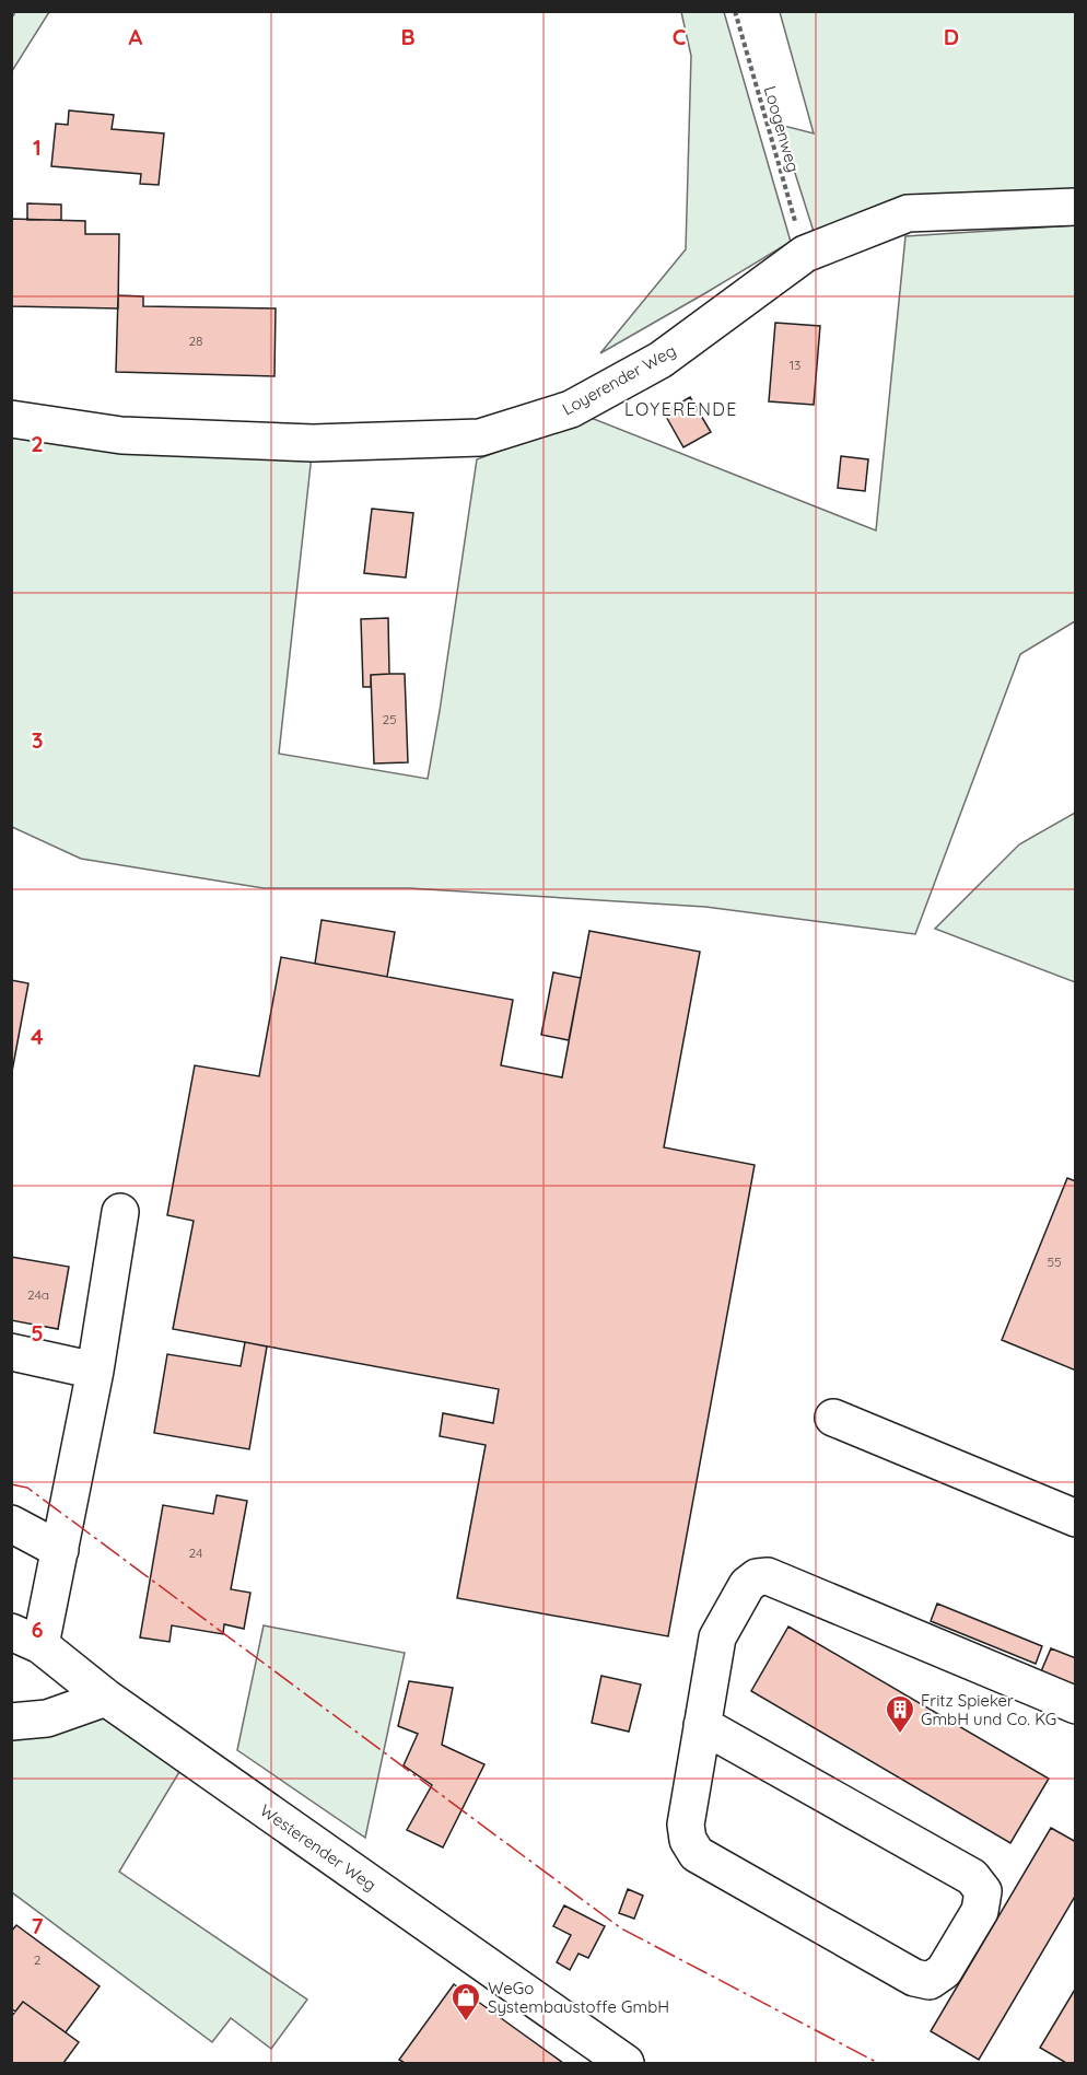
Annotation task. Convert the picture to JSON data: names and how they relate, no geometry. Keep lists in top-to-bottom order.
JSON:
{
  "streets": {
    "street": ["Loyerender Weg", "Westerender Weg"],
    "path": ["Loogenweg"]
  },
  "crossings": [
    ["Loogenweg", "Loyerender Weg"]
  ],
  "districts": ["LOYERENDE"],
  "places": {
    "building": ["Fritz Spieker GmbH und Co. KG"],
    "shop": ["WeGo Systembaustoffe GmbH"]
  },
  "house_numbers": [
    "28",
    "13",
    "25",
    "55",
    "24a",
    "24",
    "2"
  ],
  "grid": {
    "columns": [
      "A",
      "B",
      "C",
      "D"
    ],
    "rows": [
      "1",
      "2",
      "3",
      "4",
      "5",
      "6",
      "7"
    ]
  }
}
